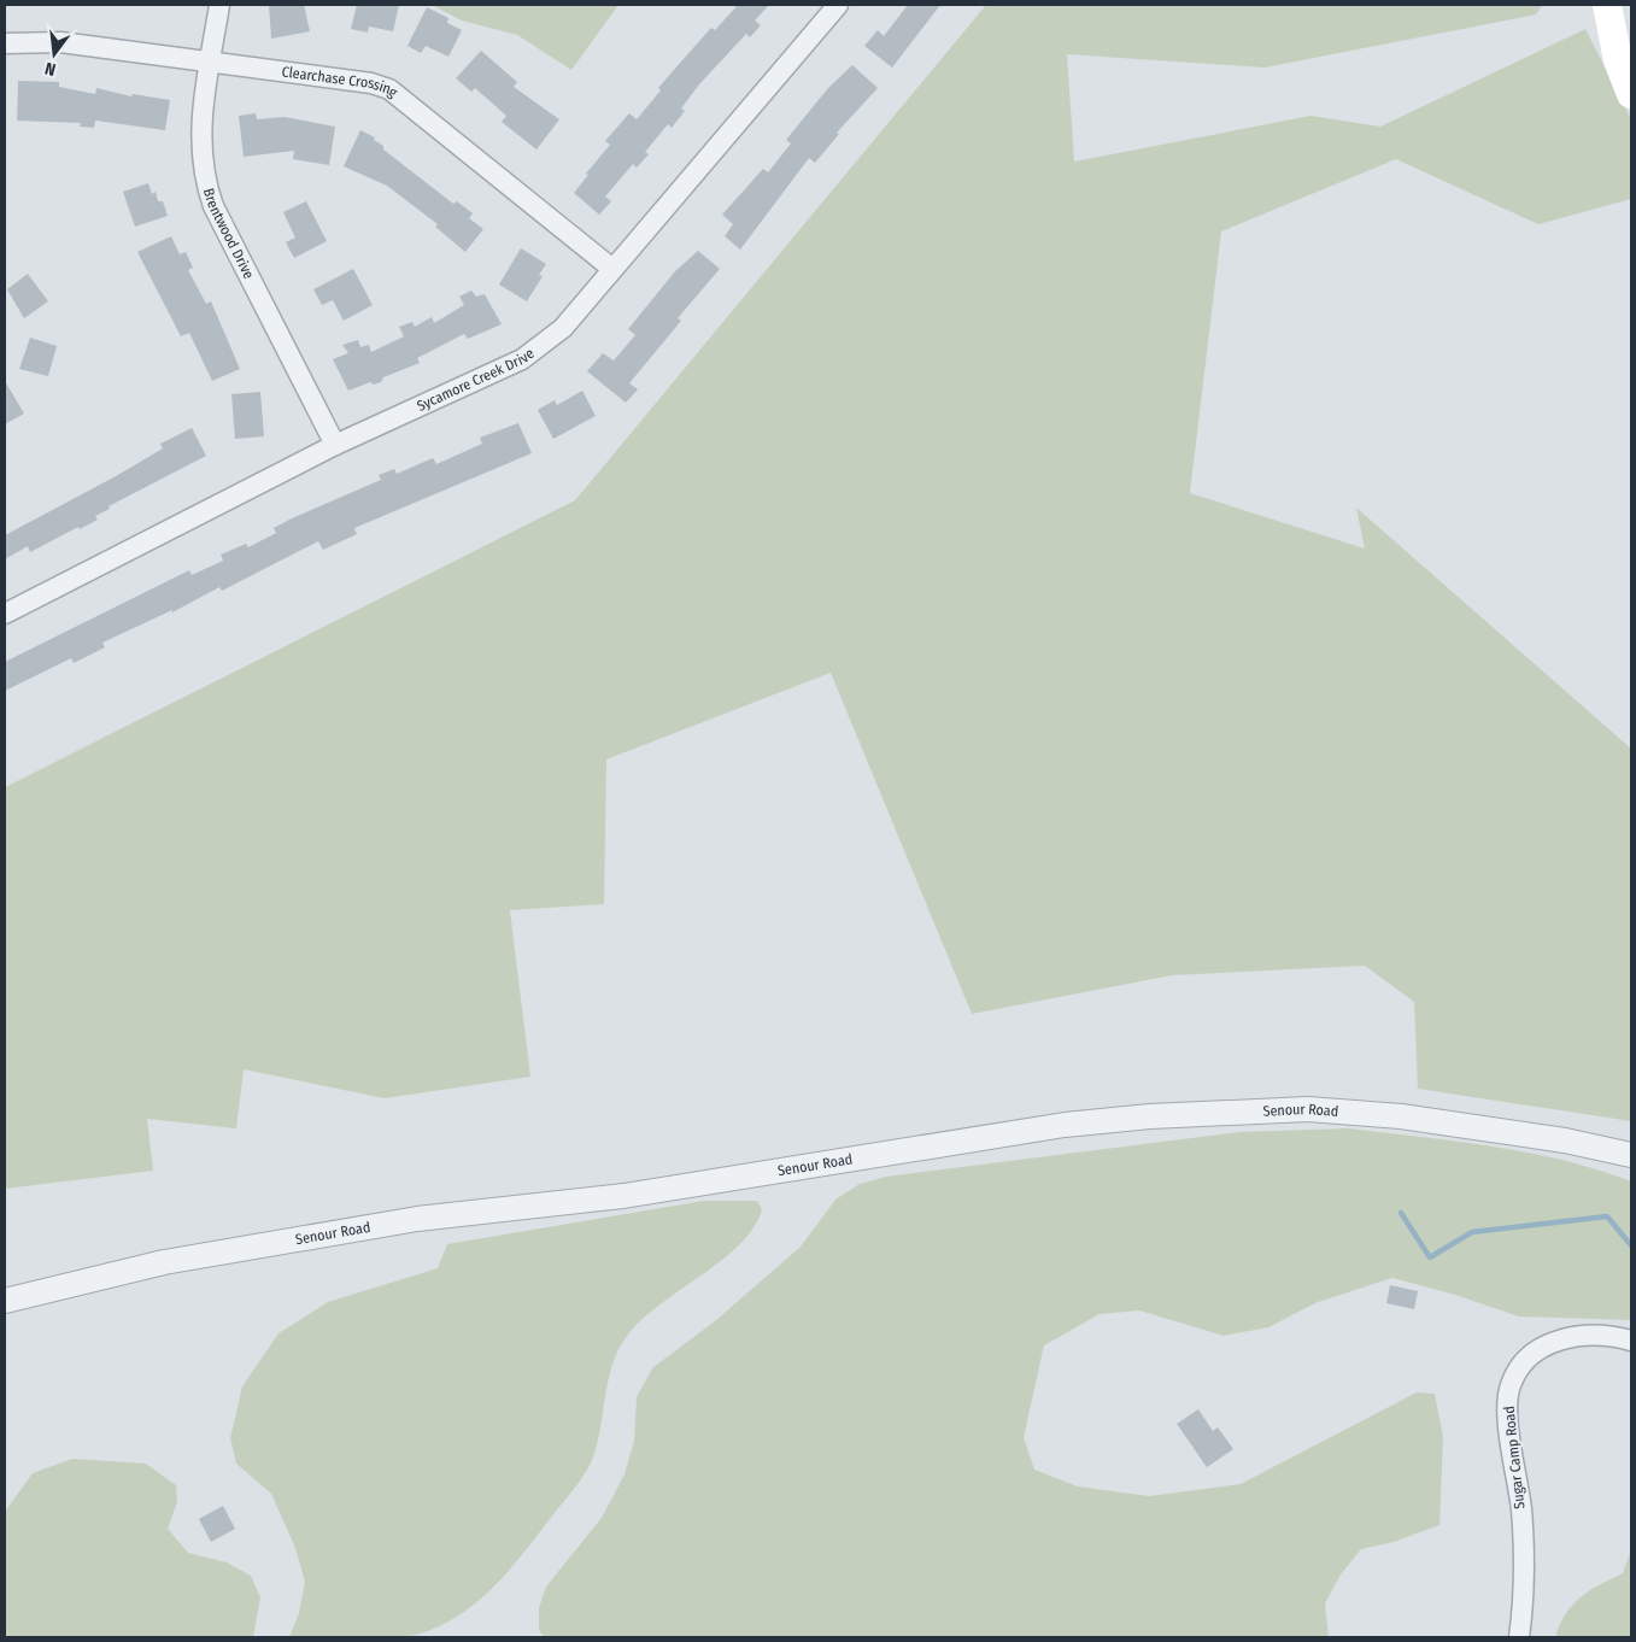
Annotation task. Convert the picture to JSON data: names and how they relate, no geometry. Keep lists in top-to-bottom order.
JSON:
{
  "streets": {
    "street": [
      "Clearchase Crossing",
      "Brentwood Drive",
      "Sycamore Creek Drive",
      "Senour Road",
      "Sugar Camp Road"
    ]
  },
  "crossings": [
    ["Clearchase Crossing", "Brentwood Drive"],
    ["Clearchase Crossing", "Sycamore Creek Drive"],
    ["Brentwood Drive", "Sycamore Creek Drive"]
  ],
  "north": "bottom"
}
